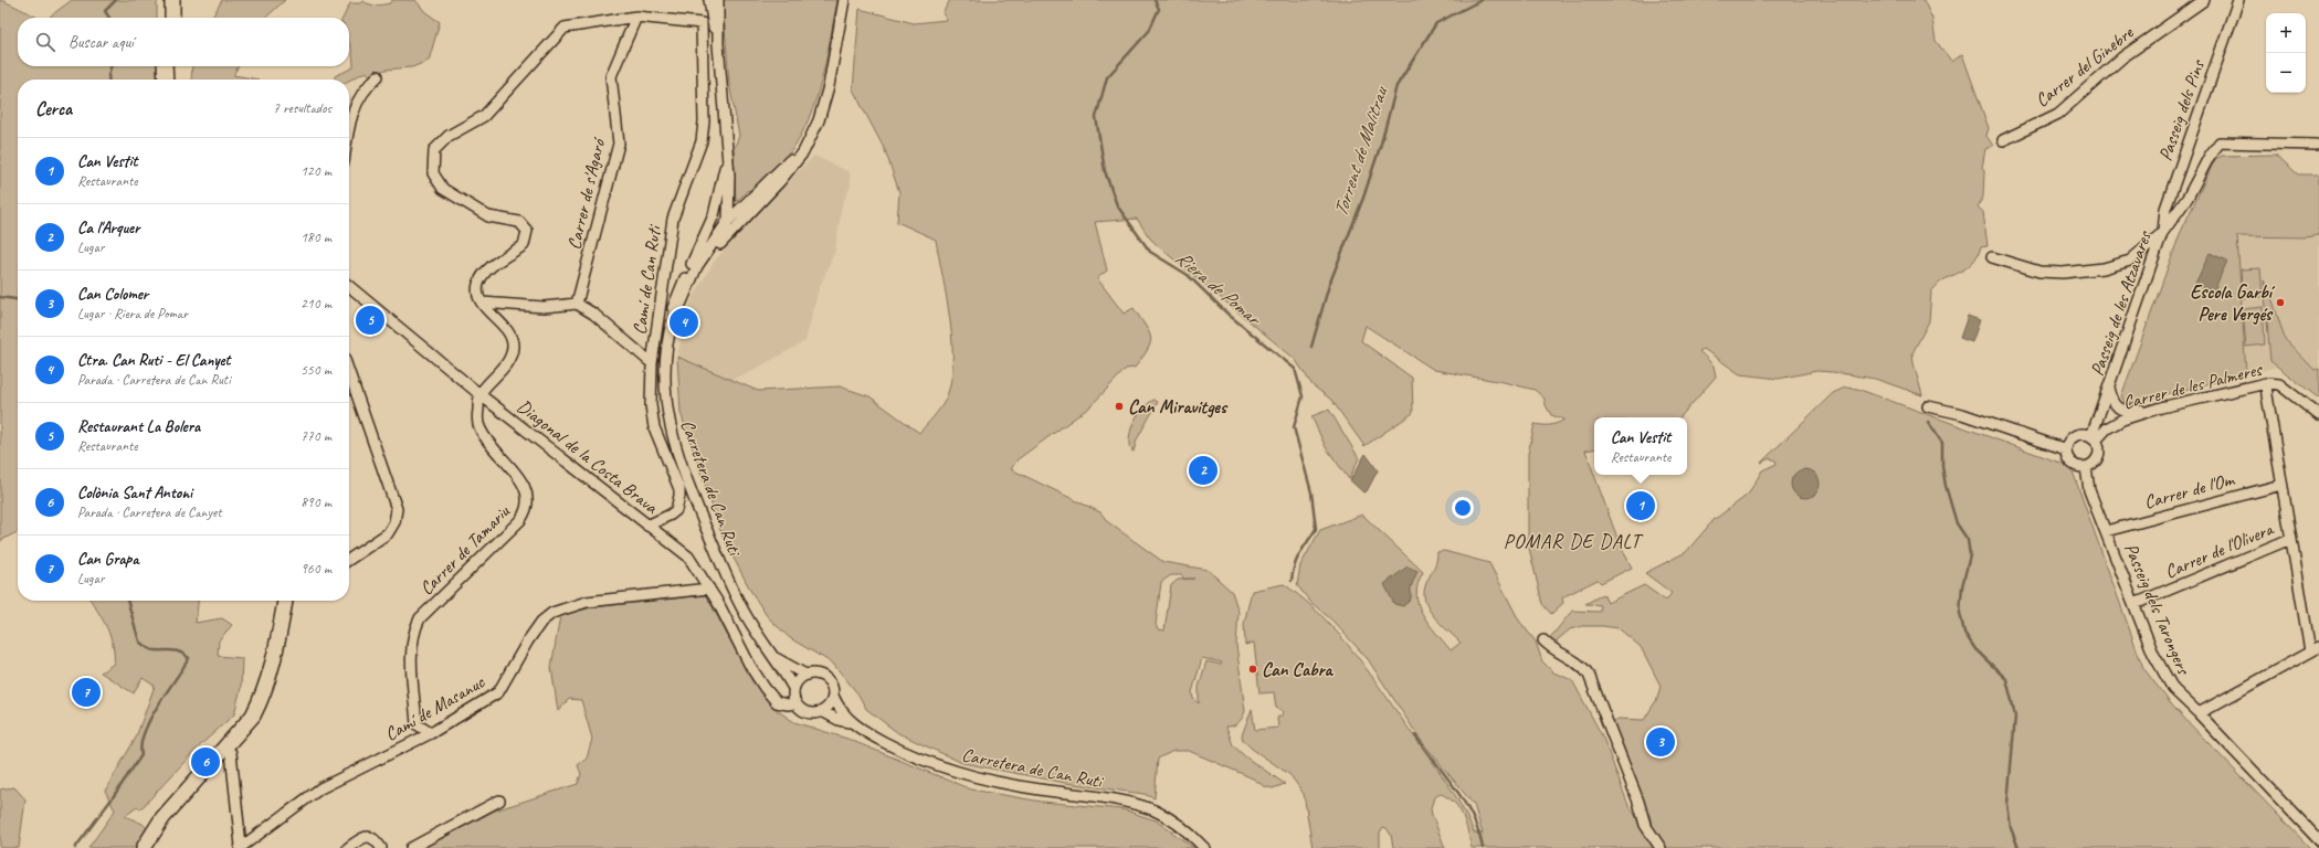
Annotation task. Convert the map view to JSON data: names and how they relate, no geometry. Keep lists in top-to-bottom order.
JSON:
{
  "streets": {
    "street": [
      "Carrer del Ginebre",
      "Passeig dels Pins",
      "Carrer de s'Agaró",
      "Camí de Can Ruti",
      "Passeig de les Atzavares",
      "Carrer de les Palmeres",
      "Diagonal de la Costa Brava",
      "Carretera de Can Ruti",
      "Carrer de l'Om",
      "Carrer de Tamariu",
      "Carrer de l'Olivera",
      "Passeig dels Tarongers",
      "Camí de Masanuc"
    ]
  },
  "crossings": [
    ["Passeig dels Pins", "Passeig de les Atzavares"],
    ["Carrer de s'Agaró", "Camí de Can Ruti"],
    ["Camí de Can Ruti", "Diagonal de la Costa Brava"],
    ["Passeig de les Atzavares", "Carrer de les Palmeres"],
    ["Passeig de les Atzavares", "Passeig dels Tarongers"],
    ["Carrer de les Palmeres", "Passeig dels Tarongers"],
    ["Diagonal de la Costa Brava", "Carretera de Can Ruti"],
    ["Diagonal de la Costa Brava", "Carrer de Tamariu"],
    ["Diagonal de la Costa Brava", "Camí de Masanuc"],
    ["Carrer de l'Om", "Passeig dels Tarongers"],
    ["Carrer de Tamariu", "Camí de Masanuc"],
    ["Carrer de l'Olivera", "Passeig dels Tarongers"]
  ],
  "districts": ["POMAR DE DALT"],
  "water": ["Torrent de Malitrau", "Riera de Pomar"],
  "places": ["Escola Garbí Pere Vergés", "Can Miravitges", "Can Cabra"],
  "page": {
    "map_buttons": ["+", "−"],
    "search": "Buscar aquí",
    "heading": ["Cerca", "7 resultados"],
    "list": [
      {
        "mark": "1",
        "name": "Can Vestit",
        "note": "Restaurante",
        "value": "120 m"
      },
      {
        "mark": "2",
        "name": "Ca l'Arquer",
        "note": "Lugar",
        "value": "180 m"
      },
      {
        "mark": "3",
        "name": "Can Colomer",
        "note": "Lugar · Riera de Pomar",
        "value": "210 m"
      },
      {
        "mark": "4",
        "name": "Ctra. Can Ruti - El Canyet",
        "note": "Parada · Carretera de Can Ruti",
        "value": "550 m"
      },
      {
        "mark": "5",
        "name": "Restaurant La Bolera",
        "note": "Restaurante",
        "value": "770 m"
      },
      {
        "mark": "6",
        "name": "Colònia Sant Antoni",
        "note": "Parada · Carretera de Canyet",
        "value": "890 m"
      },
      {
        "mark": "7",
        "name": "Can Grapa",
        "note": "Lugar",
        "value": "960 m"
      }
    ],
    "pins": [
      "5",
      "4",
      "2",
      "1",
      "7",
      "3",
      "6"
    ],
    "popup": ["Can Vestit", "Restaurante"]
  }
}
